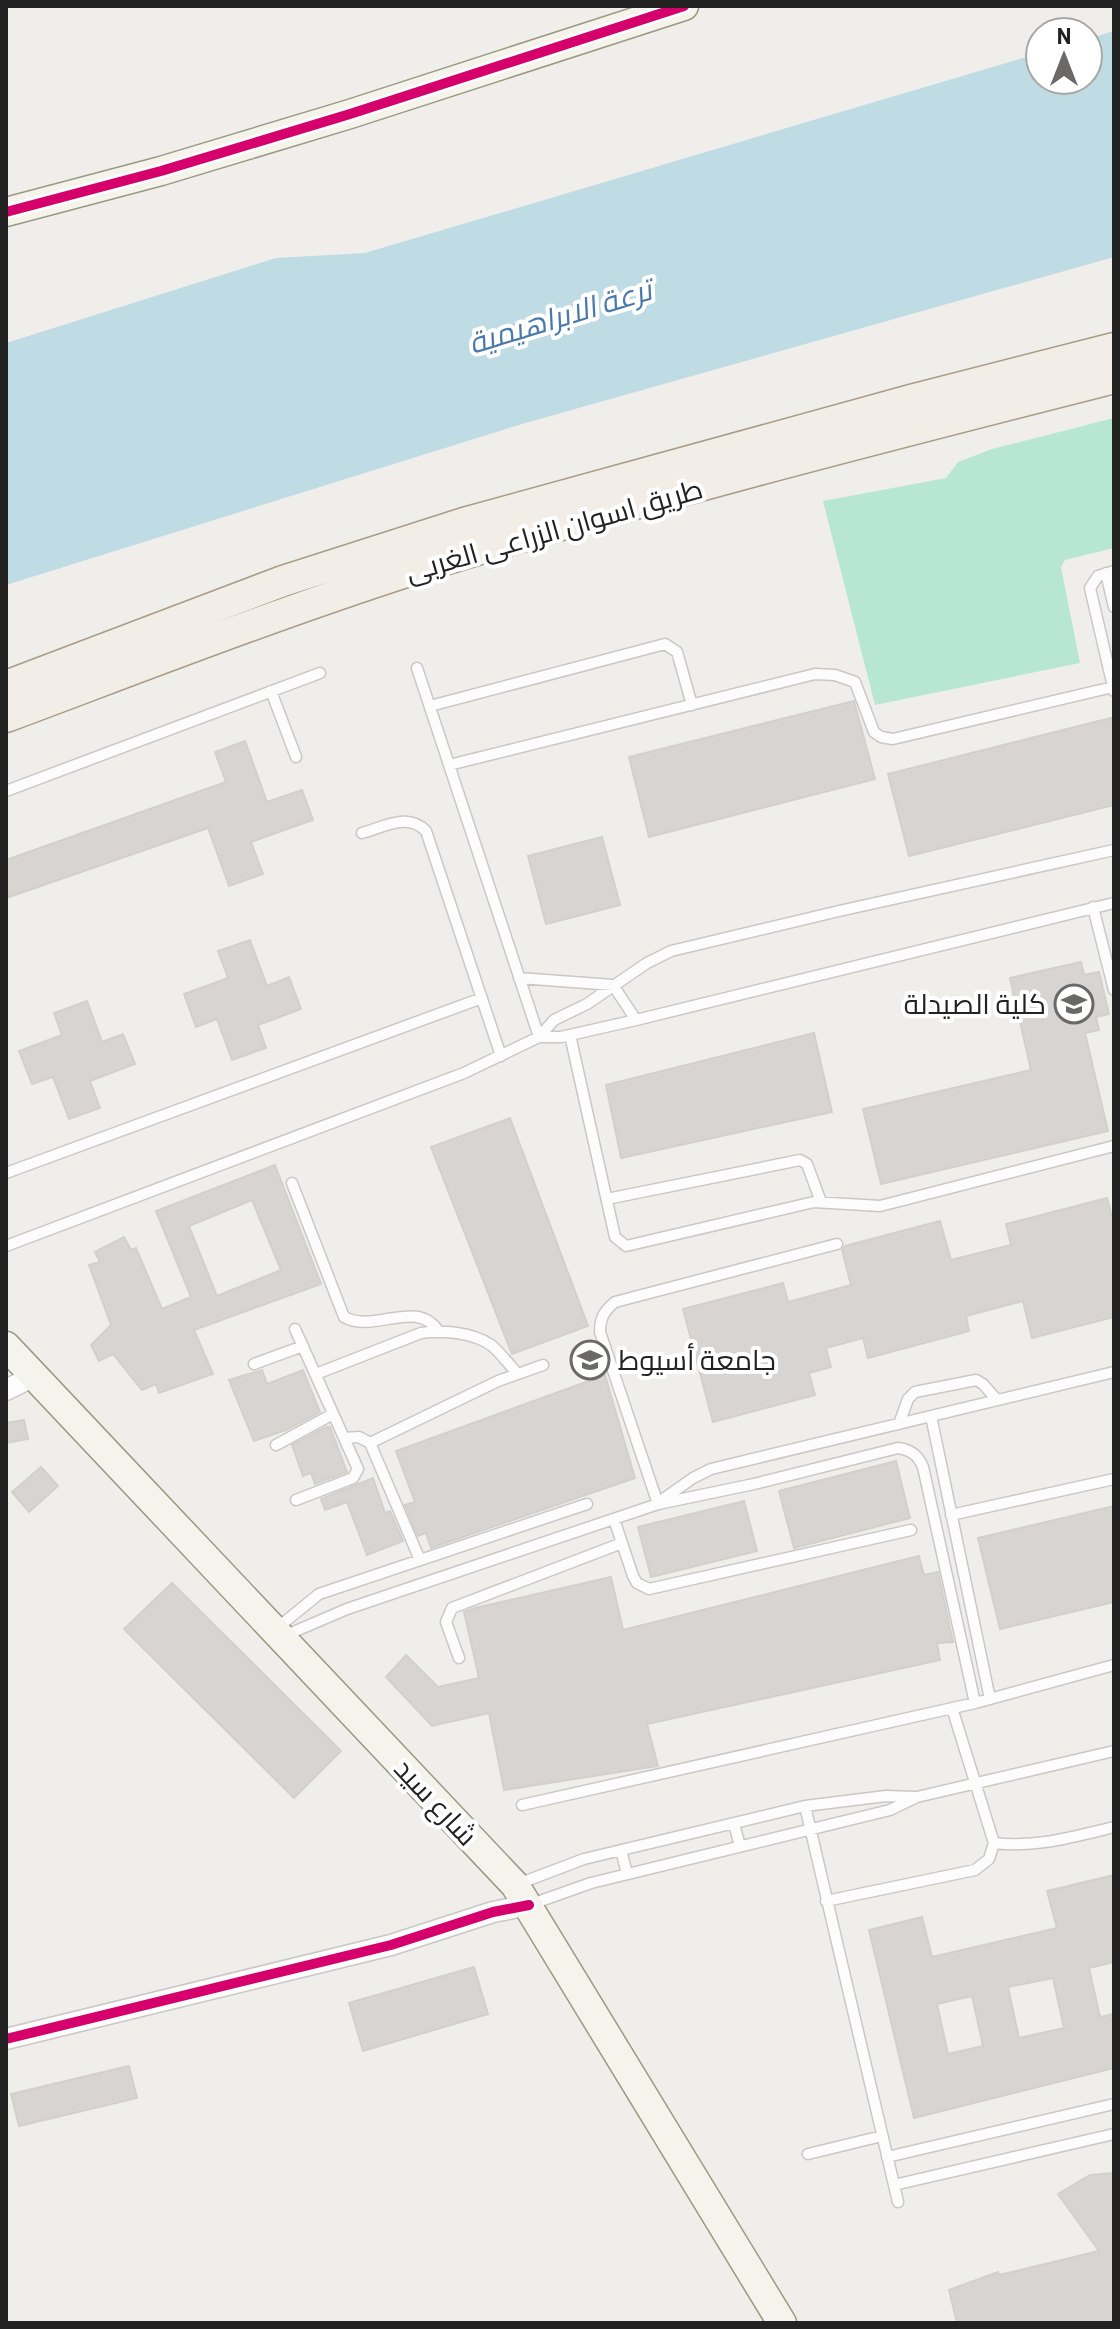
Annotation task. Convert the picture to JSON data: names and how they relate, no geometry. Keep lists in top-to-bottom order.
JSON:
{
  "streets": {
    "main road": ["طريق اسوان الزراعى الغربى", "شارع سيد"]
  },
  "water": ["ترعة الابراهيمية"],
  "places": {
    "school or university": ["كلية الصيدلة", "جامعة أسيوط"]
  },
  "north": "top"
}
